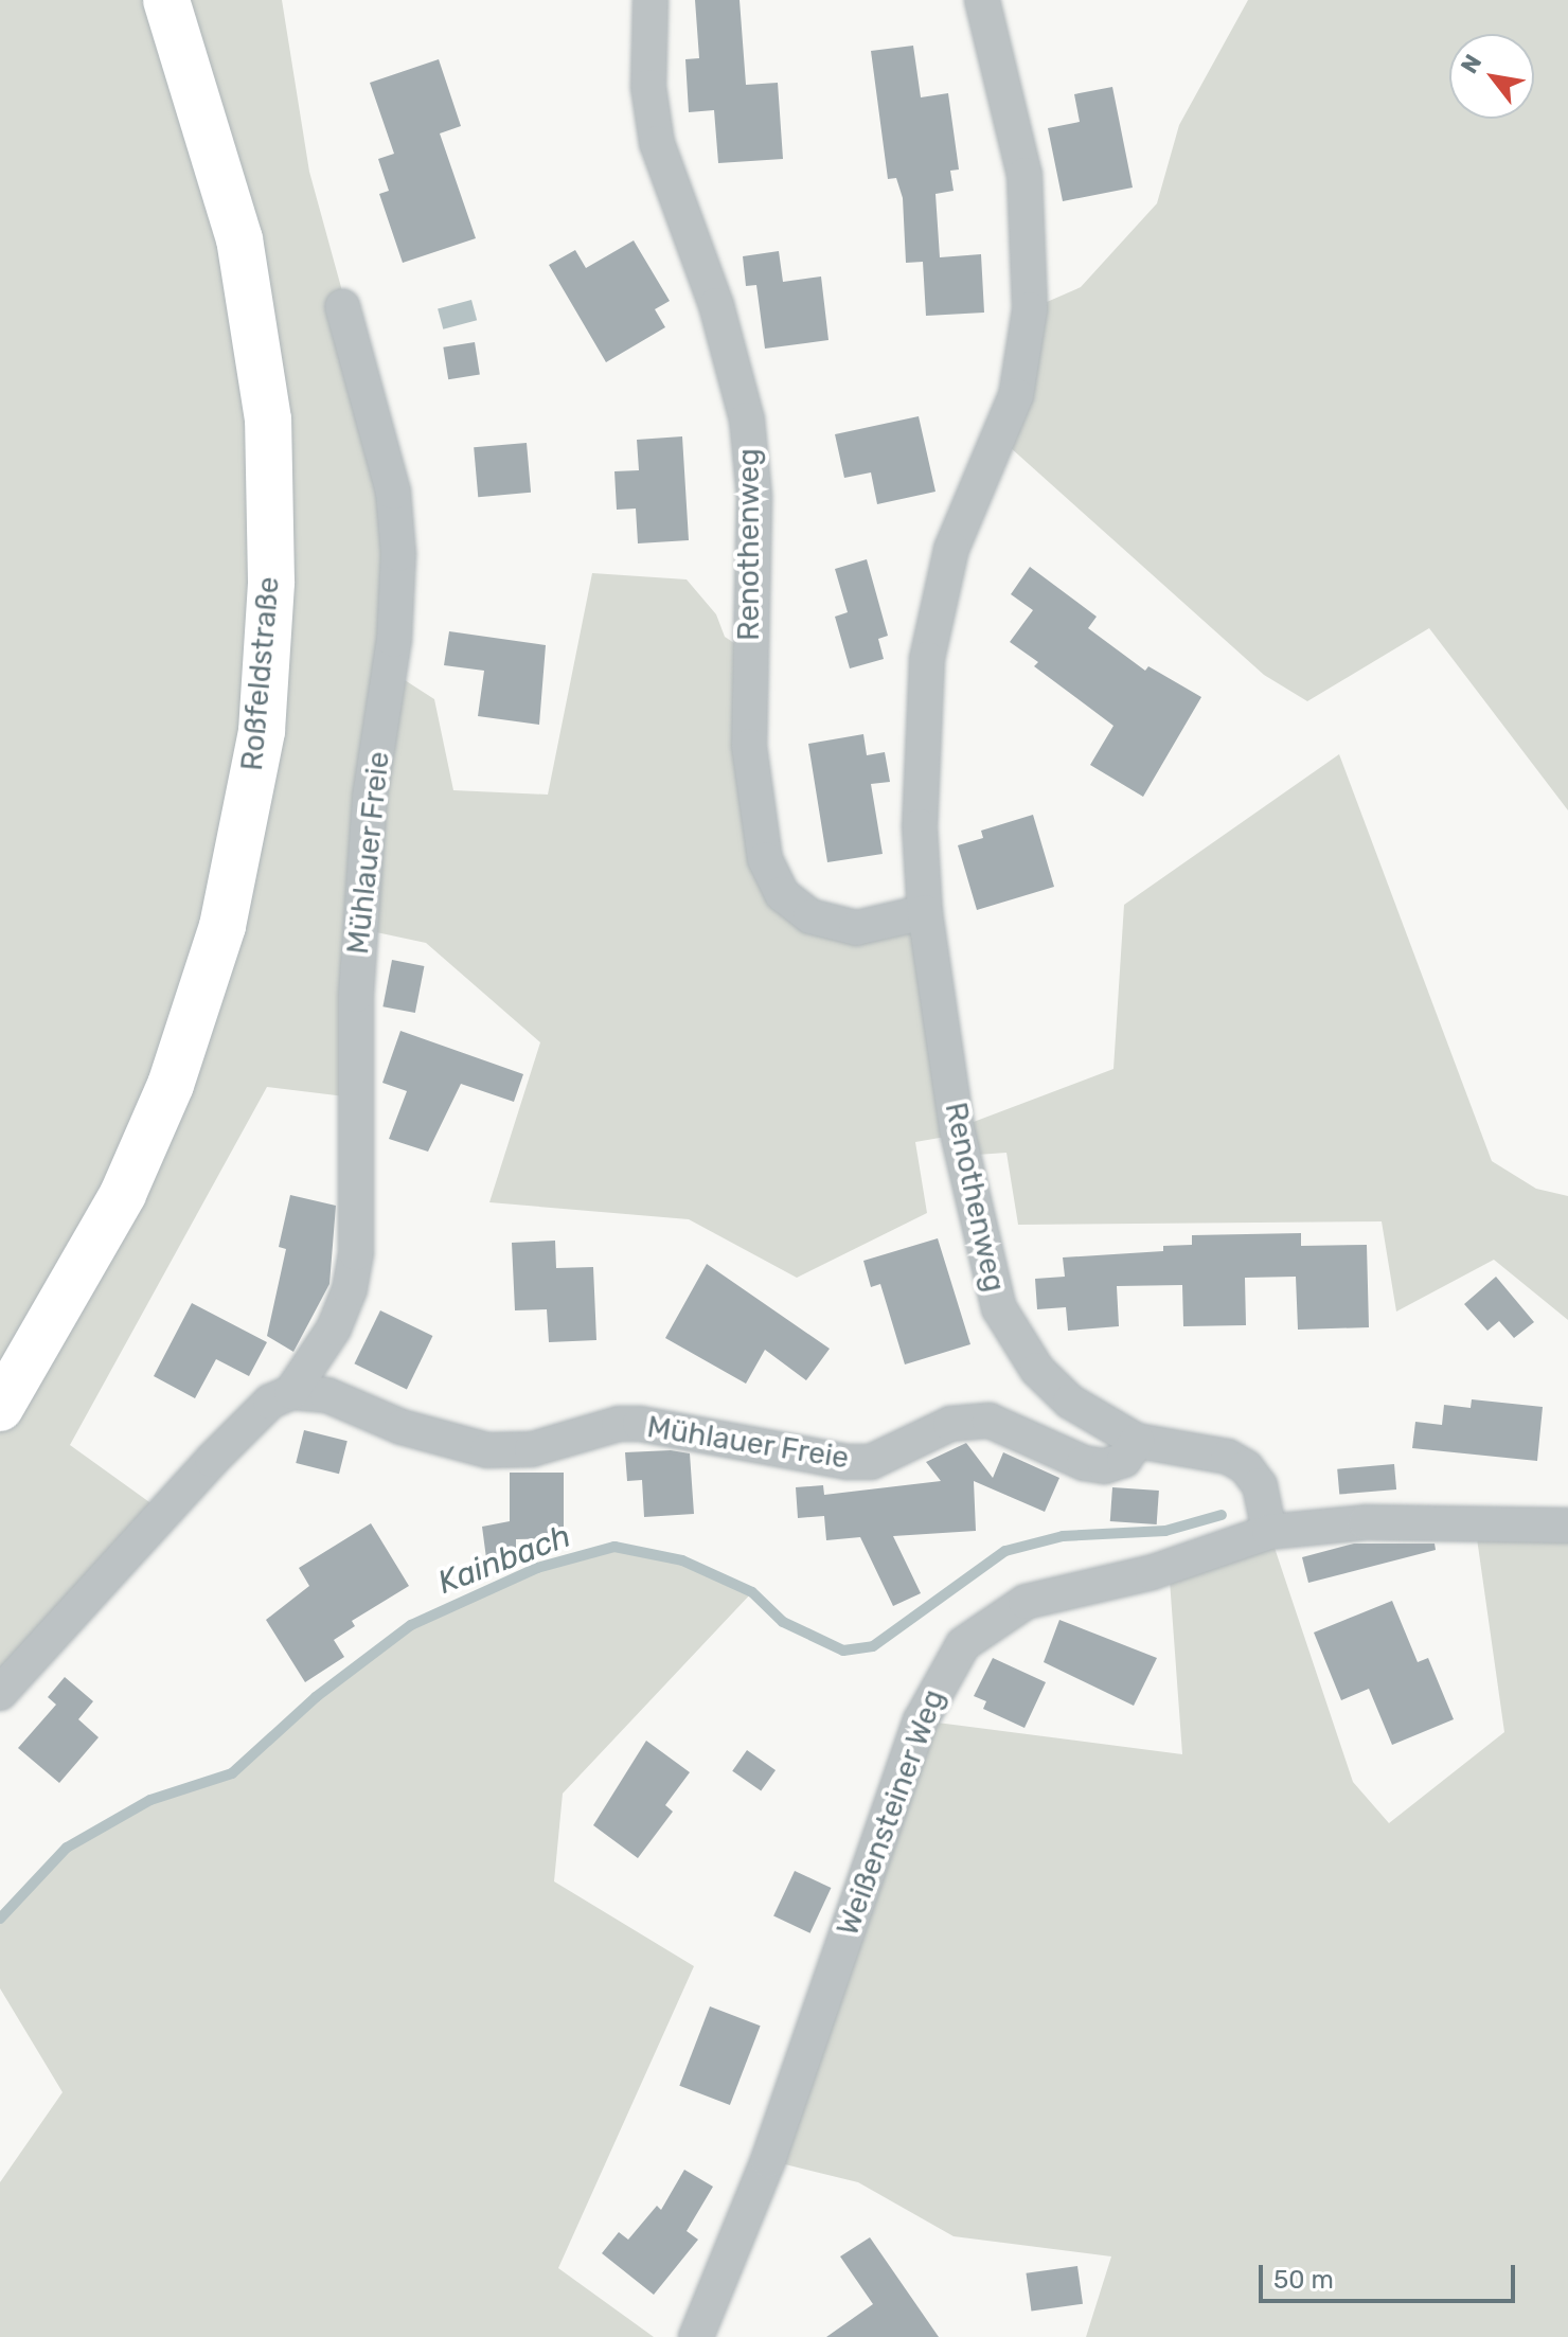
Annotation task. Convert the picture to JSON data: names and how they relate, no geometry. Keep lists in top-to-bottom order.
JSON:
{
  "streets": {
    "main road": ["Roßfeldstraße"],
    "street": ["Renothenweg", "Mühlauer Freie", "Weißensteiner Weg"]
  },
  "crossings": [
    ["Renothenweg", "Mühlauer Freie"],
    ["Renothenweg", "Weißensteiner Weg"]
  ],
  "water": ["Kainbach"],
  "scale_bar": "50 m",
  "north": "top left"
}
